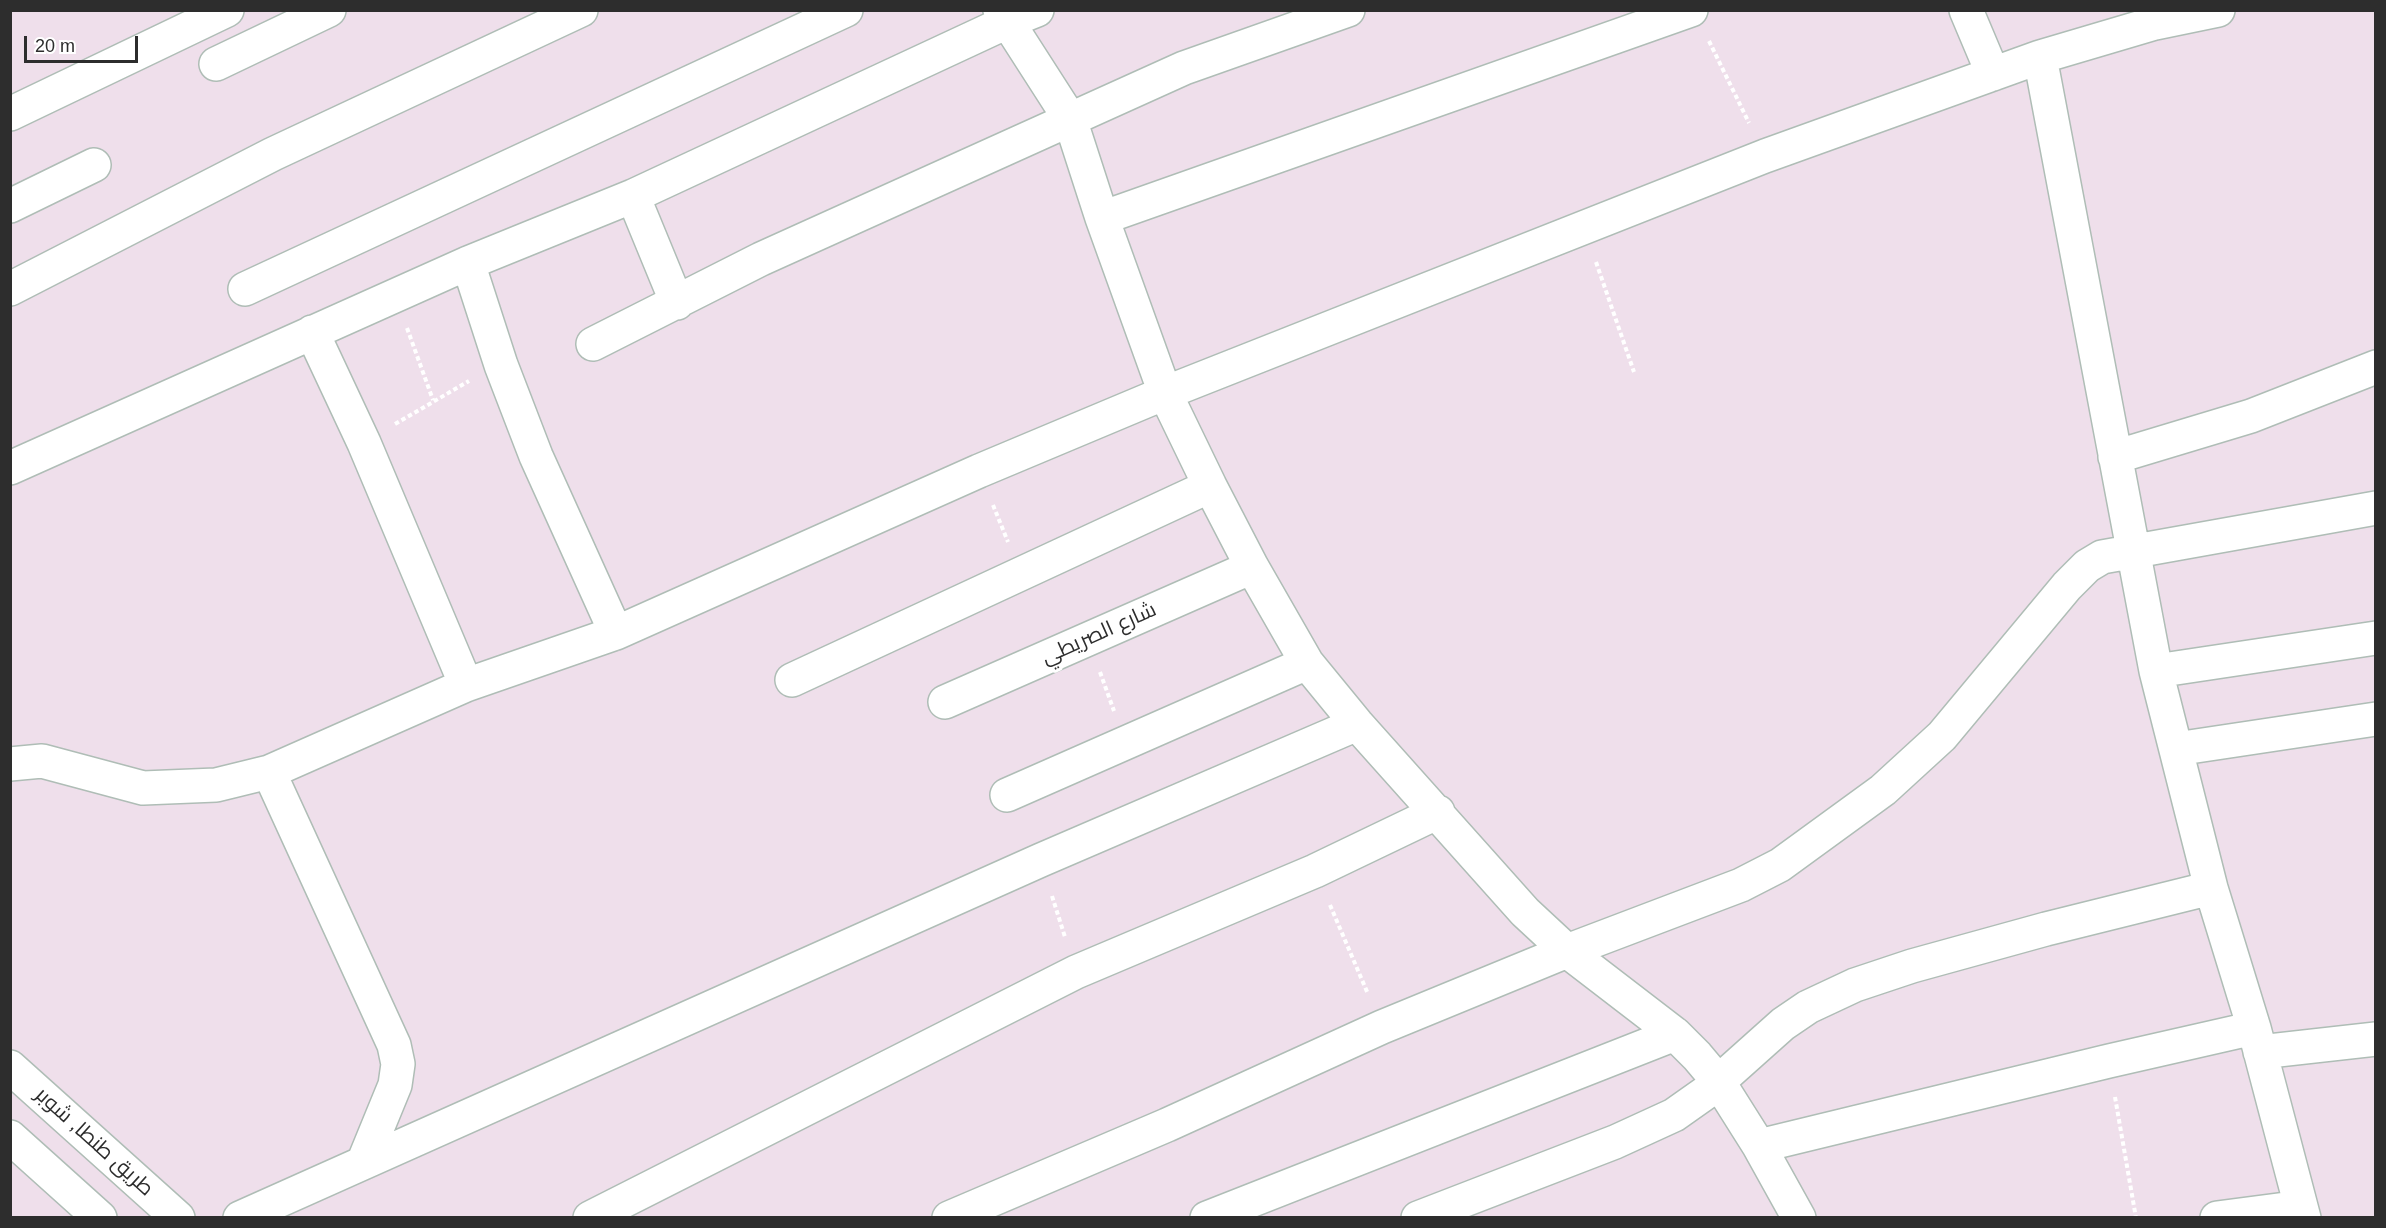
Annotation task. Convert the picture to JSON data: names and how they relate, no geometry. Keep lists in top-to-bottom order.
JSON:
{
  "streets": {
    "street": ["شارع الصريطي", "طريق طنطا, شوبر"]
  },
  "scale_bar": "20 m"
}
